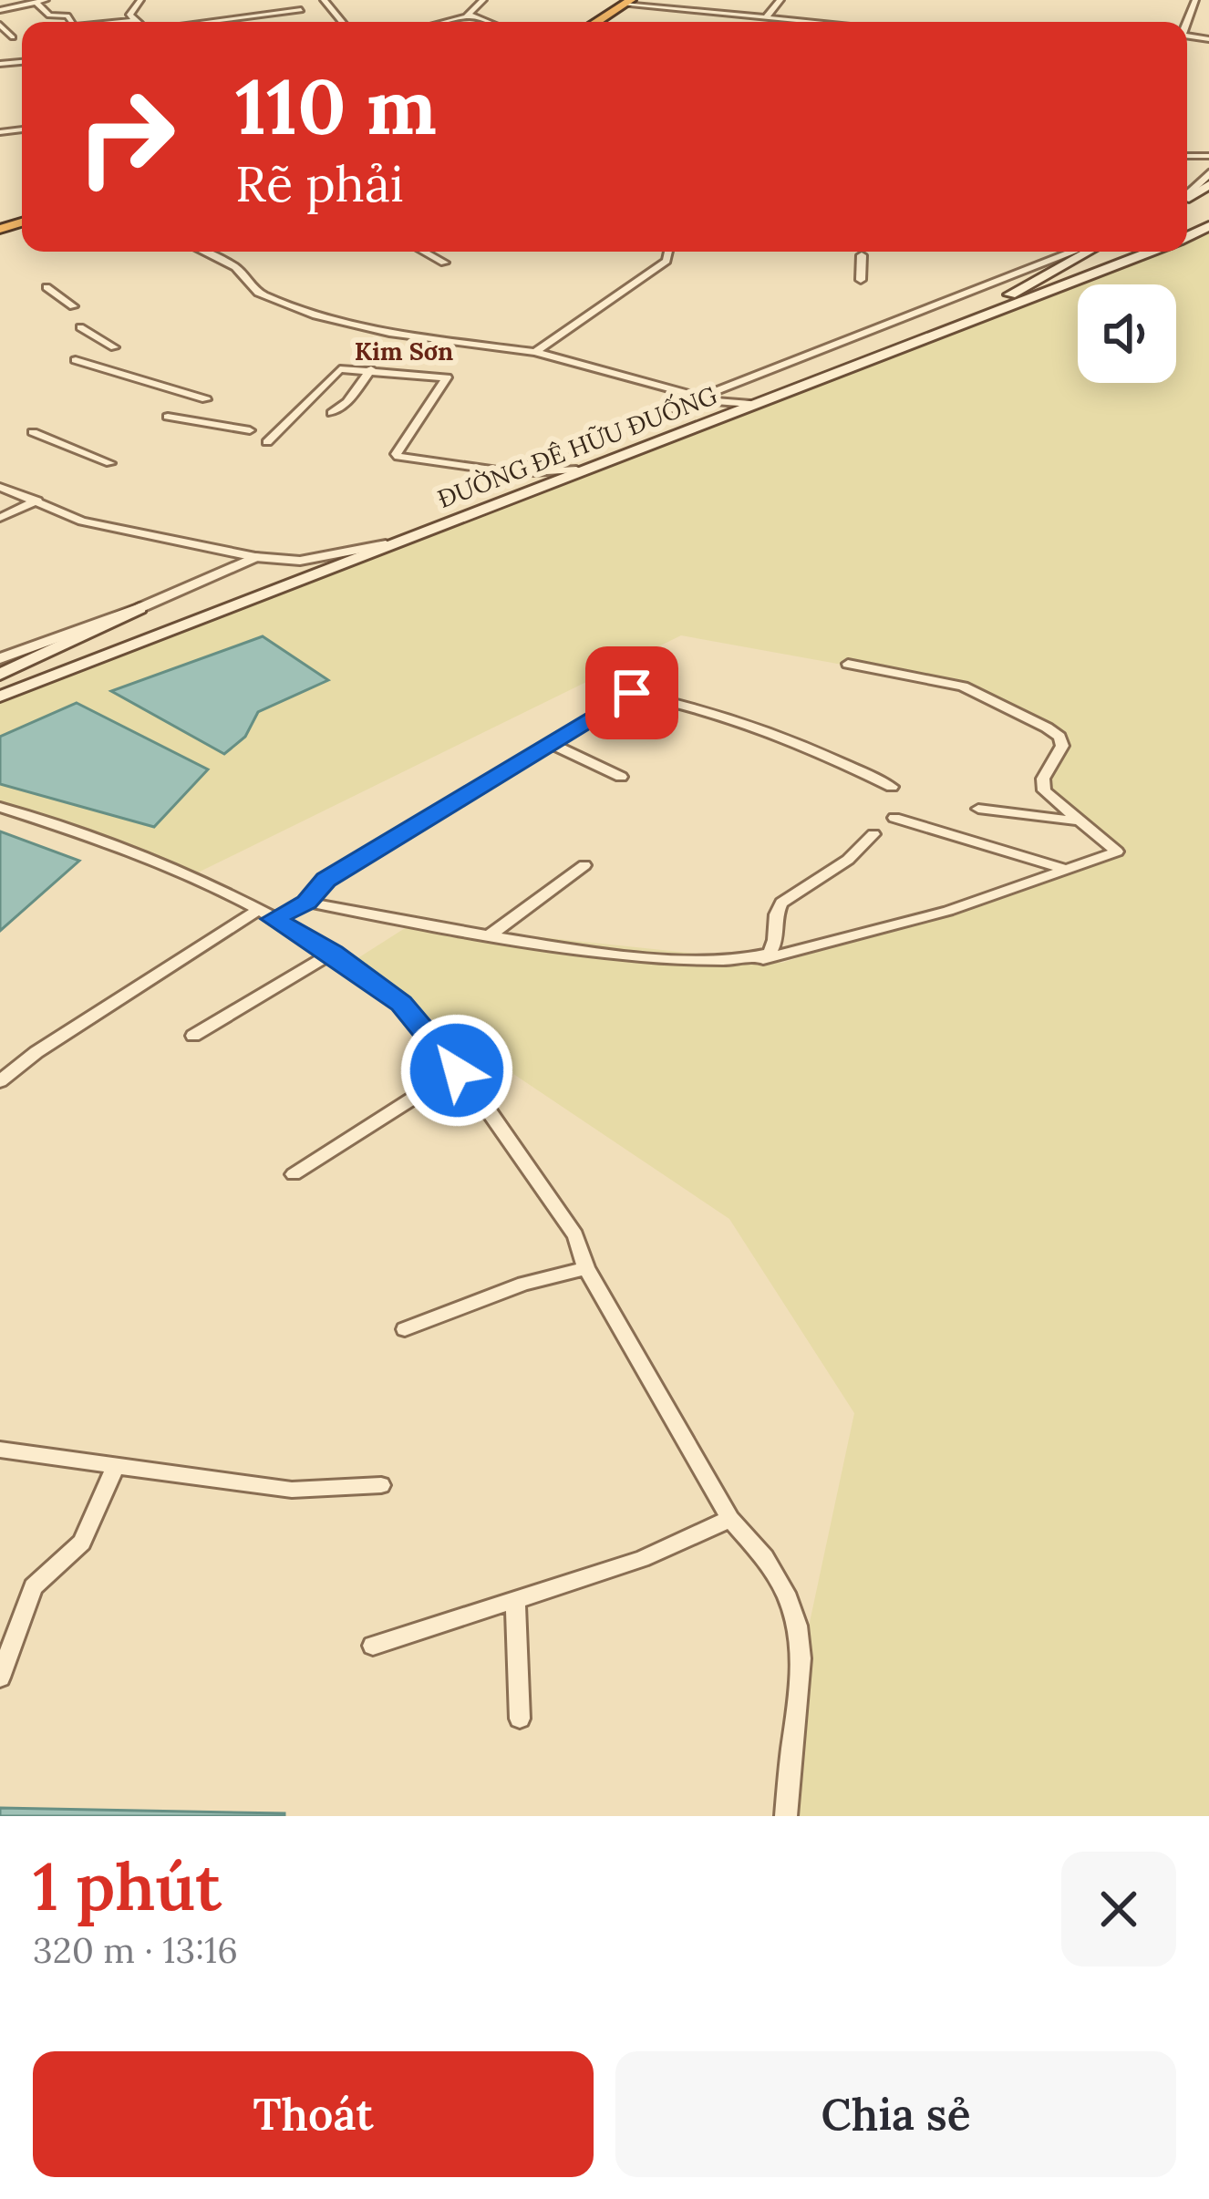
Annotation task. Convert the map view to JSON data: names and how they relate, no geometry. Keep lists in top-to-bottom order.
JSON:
{
  "streets": {
    "main road": ["ĐƯỜNG ĐÊ HỮU ĐUỐNG"]
  },
  "districts": ["Kim Sơn"],
  "page": {
    "turn": ["110 m", "Rẽ phải"],
    "heading": ["1 phút", "320 m · 13:16"],
    "buttons": ["Thoát", "Chia sẻ"]
  }
}
